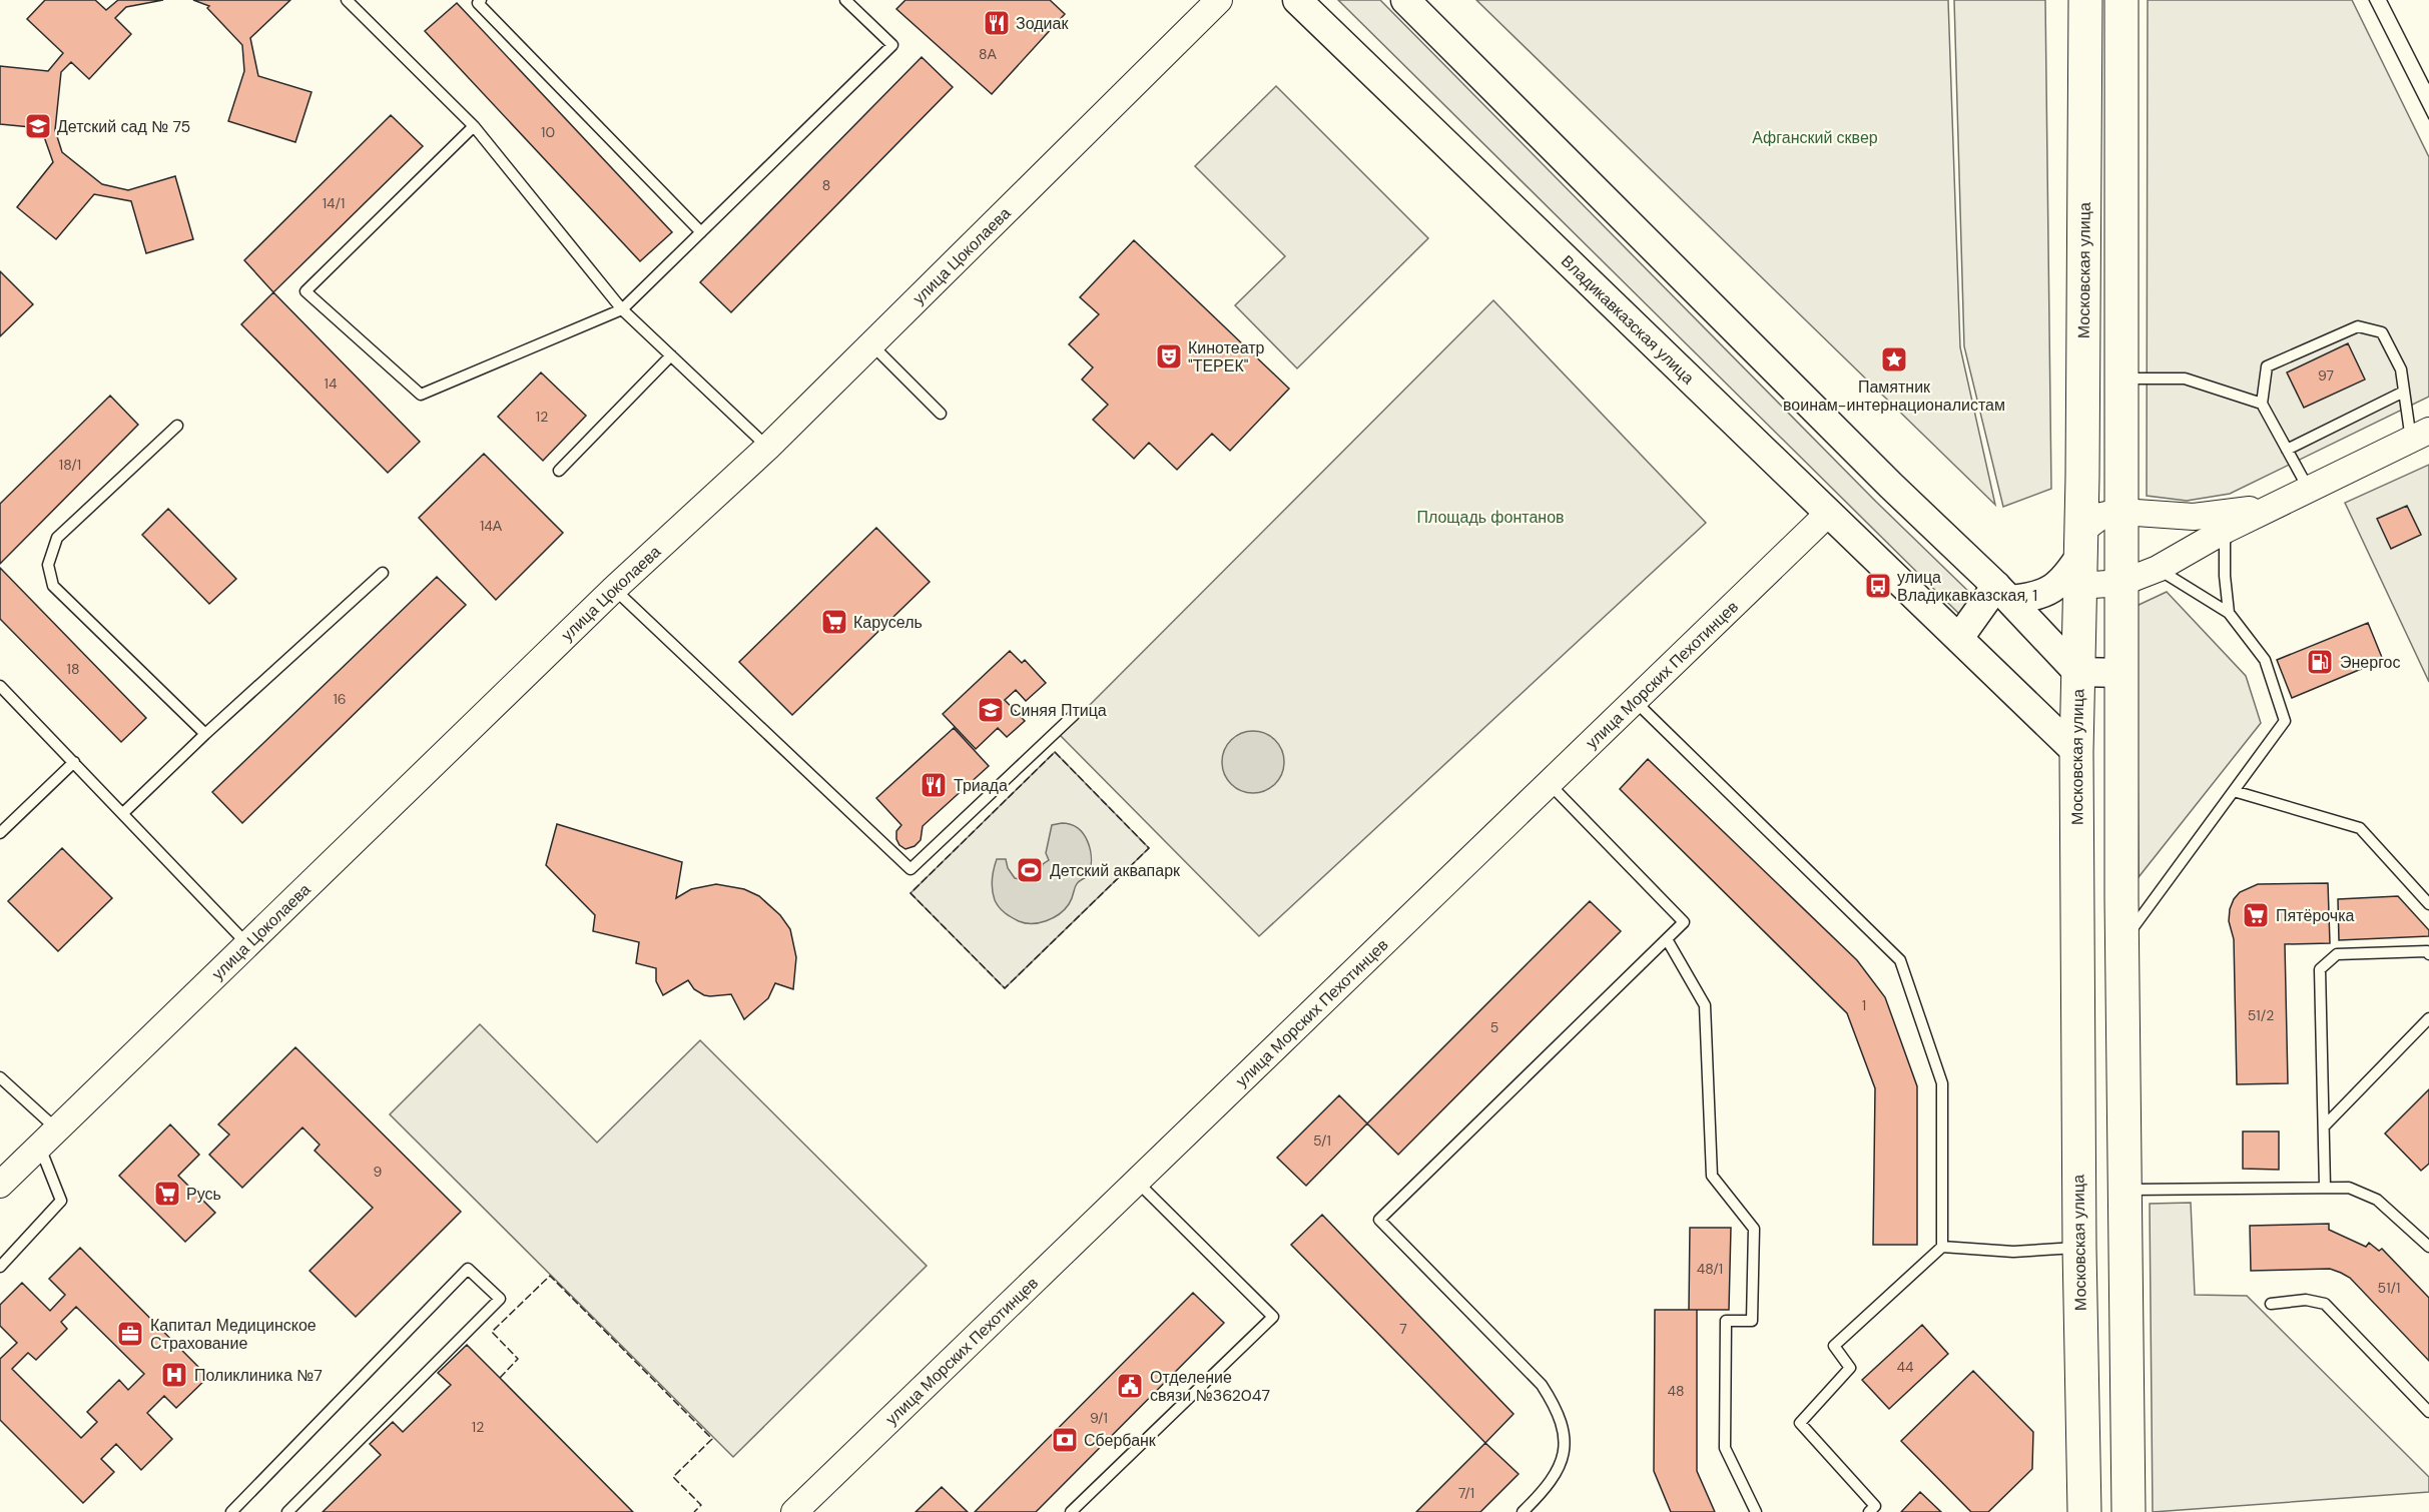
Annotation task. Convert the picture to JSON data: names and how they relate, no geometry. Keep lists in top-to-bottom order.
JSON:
{
  "streets": {
    "highway": ["Московская улица"],
    "main road": ["Владикавказская улица"],
    "street": ["улица Цоколаева", "улица Морских Пехотинцев"]
  },
  "crossings": [
    ["Московская улица", "Владикавказская улица"],
    ["Владикавказская улица", "улица Морских Пехотинцев"]
  ],
  "parks": ["Афганский сквер", "Площадь фонтанов"],
  "places": {
    "restaurant": ["Зодиак", "Триада"],
    "school or university": ["Детский сад № 75", "Синяя Птица"],
    "theatre": ["Кинотеатр \"ТЕРЕК\""],
    "place": ["Памятник воинам-интернационалистам"],
    "bus stop": ["улица Владикавказская, 1"],
    "supermarket": ["Карусель", "Пятёрочка", "Русь"],
    "fuel station": ["Энергос"],
    "sports": ["Детский аквапарк"],
    "office": ["Капитал Медицинское Страхование"],
    "hospital": ["Поликлиника №7"],
    "public building": ["Отделение связи №362047"],
    "bank": ["Сбербанк"]
  },
  "house_numbers": [
    "8А",
    "10",
    "8",
    "14/1",
    "97",
    "14",
    "12",
    "18/1",
    "14А",
    "18",
    "16",
    "1",
    "51/2",
    "5",
    "5/1",
    "9",
    "48/1",
    "51/1",
    "7",
    "44",
    "48",
    "9/1",
    "12",
    "7/1"
  ]
}
